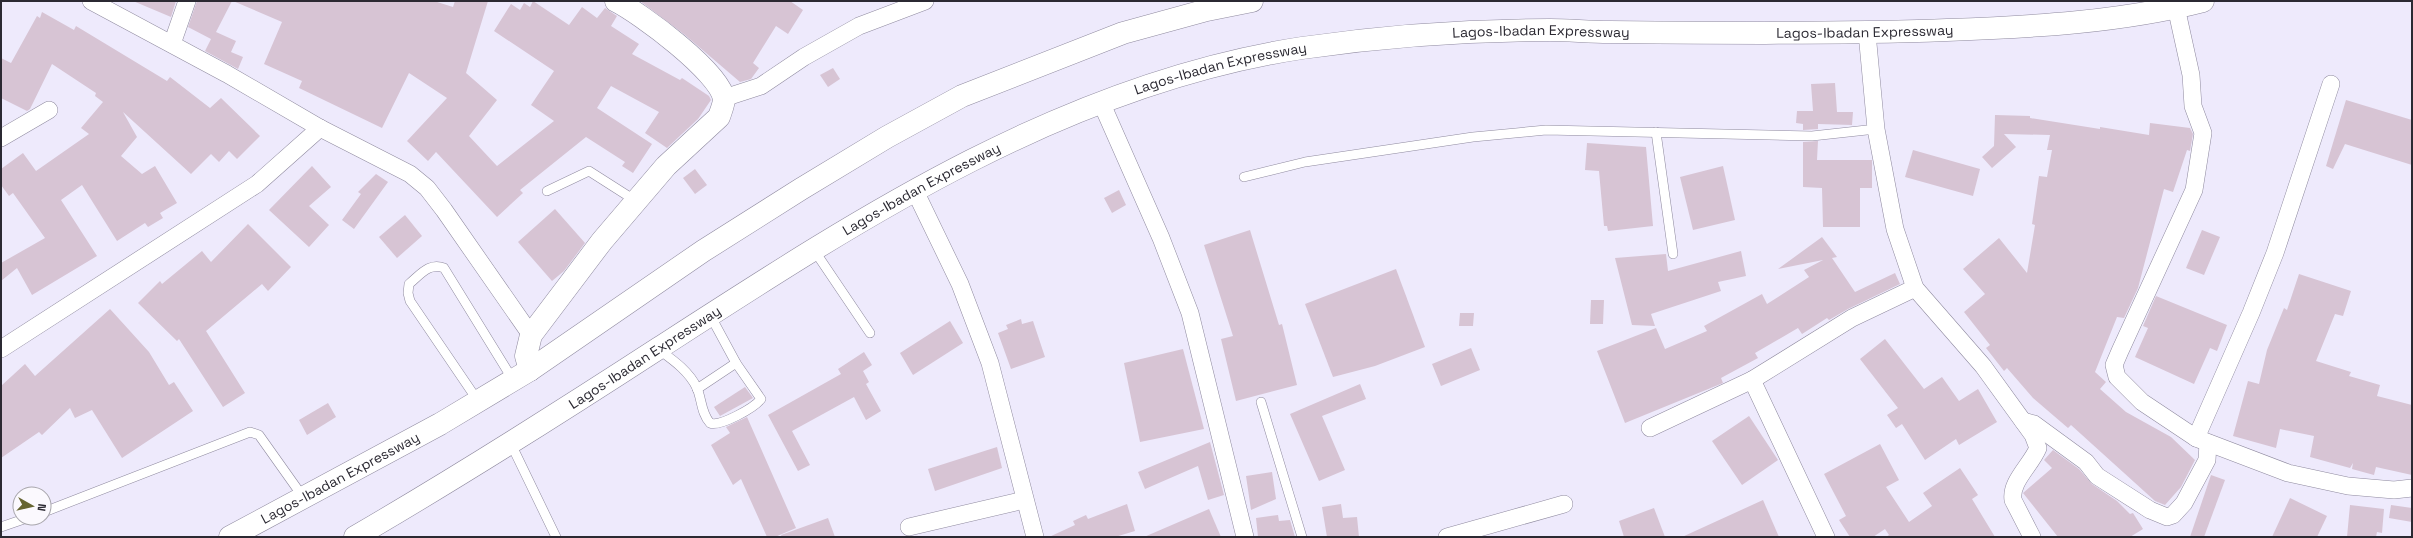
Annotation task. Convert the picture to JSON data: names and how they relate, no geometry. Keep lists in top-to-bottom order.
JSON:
{
  "streets": {
    "main road": ["Lagos-Ibadan Expressway"]
  },
  "north": "right"
}
